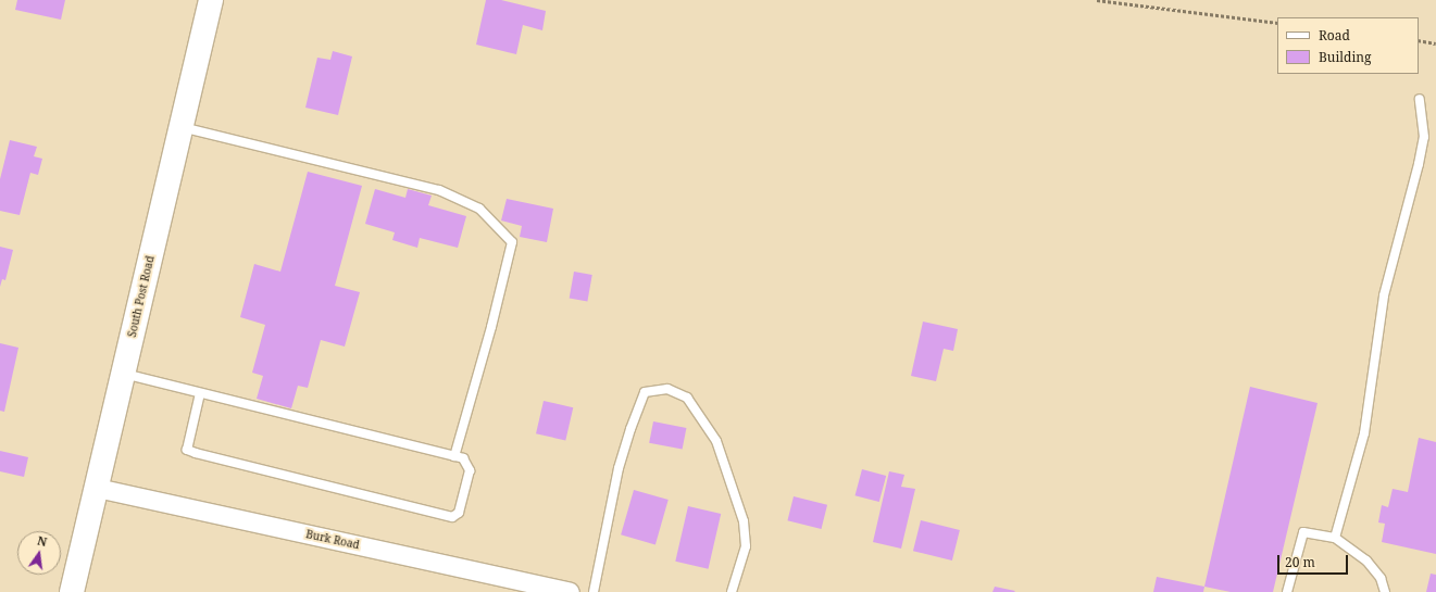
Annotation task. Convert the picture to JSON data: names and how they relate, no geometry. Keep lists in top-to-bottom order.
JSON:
{
  "streets": {
    "main road": ["South Post Road"],
    "street": ["Burk Road"]
  },
  "crossings": [
    ["South Post Road", "Burk Road"]
  ],
  "legend": ["Road", "Building"],
  "scale_bar": "20 m",
  "north": "top"
}
